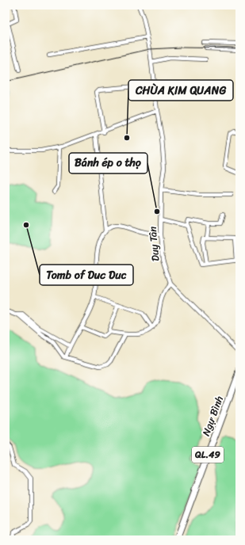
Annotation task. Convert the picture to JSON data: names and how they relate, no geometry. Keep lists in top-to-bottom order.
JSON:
{
  "streets": {
    "highway": ["Ngự Bình", "QL.49"],
    "street": ["Duy Tân"]
  },
  "places": ["CHÙA KIM QUANG", "Bánh ép o thọ", "Tomb of Duc Duc"]
}
